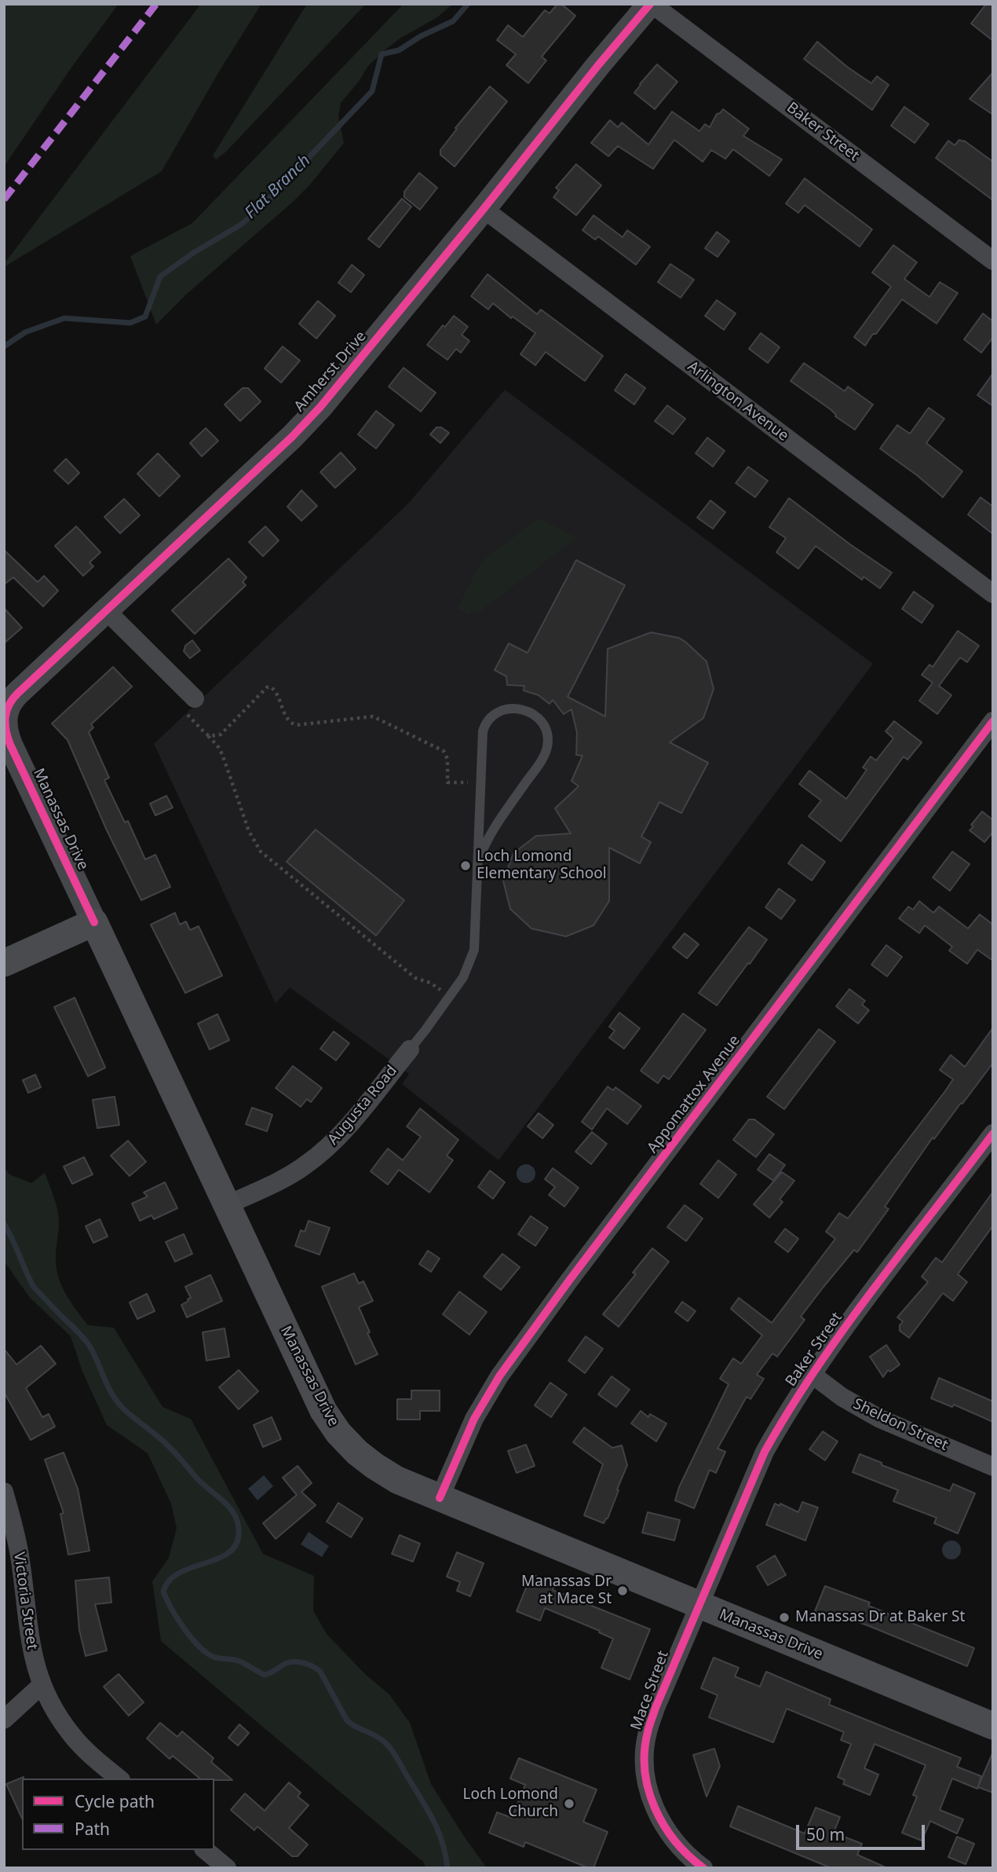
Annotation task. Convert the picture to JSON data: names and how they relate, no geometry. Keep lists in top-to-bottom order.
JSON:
{
  "streets": {
    "main road": ["Manassas Drive"],
    "street": [
      "Baker Street",
      "Amherst Drive",
      "Arlington Avenue",
      "Appomattox Avenue",
      "Augusta Road",
      "Sheldon Street",
      "Victoria Street",
      "Mace Street"
    ]
  },
  "crossings": [
    ["Baker Street", "Amherst Drive"],
    ["Baker Street", "Manassas Drive"],
    ["Baker Street", "Sheldon Street"],
    ["Baker Street", "Mace Street"],
    ["Amherst Drive", "Arlington Avenue"],
    ["Amherst Drive", "Manassas Drive"],
    ["Manassas Drive", "Appomattox Avenue"],
    ["Manassas Drive", "Augusta Road"],
    ["Manassas Drive", "Mace Street"]
  ],
  "water": ["Flat Branch"],
  "places": [
    "Loch Lomond Elementary School",
    "Manassas Dr at Mace St",
    "Manassas Dr at Baker St",
    "Loch Lomond Church"
  ],
  "legend": ["Cycle path", "Path"],
  "scale_bar": "50 m"
}
